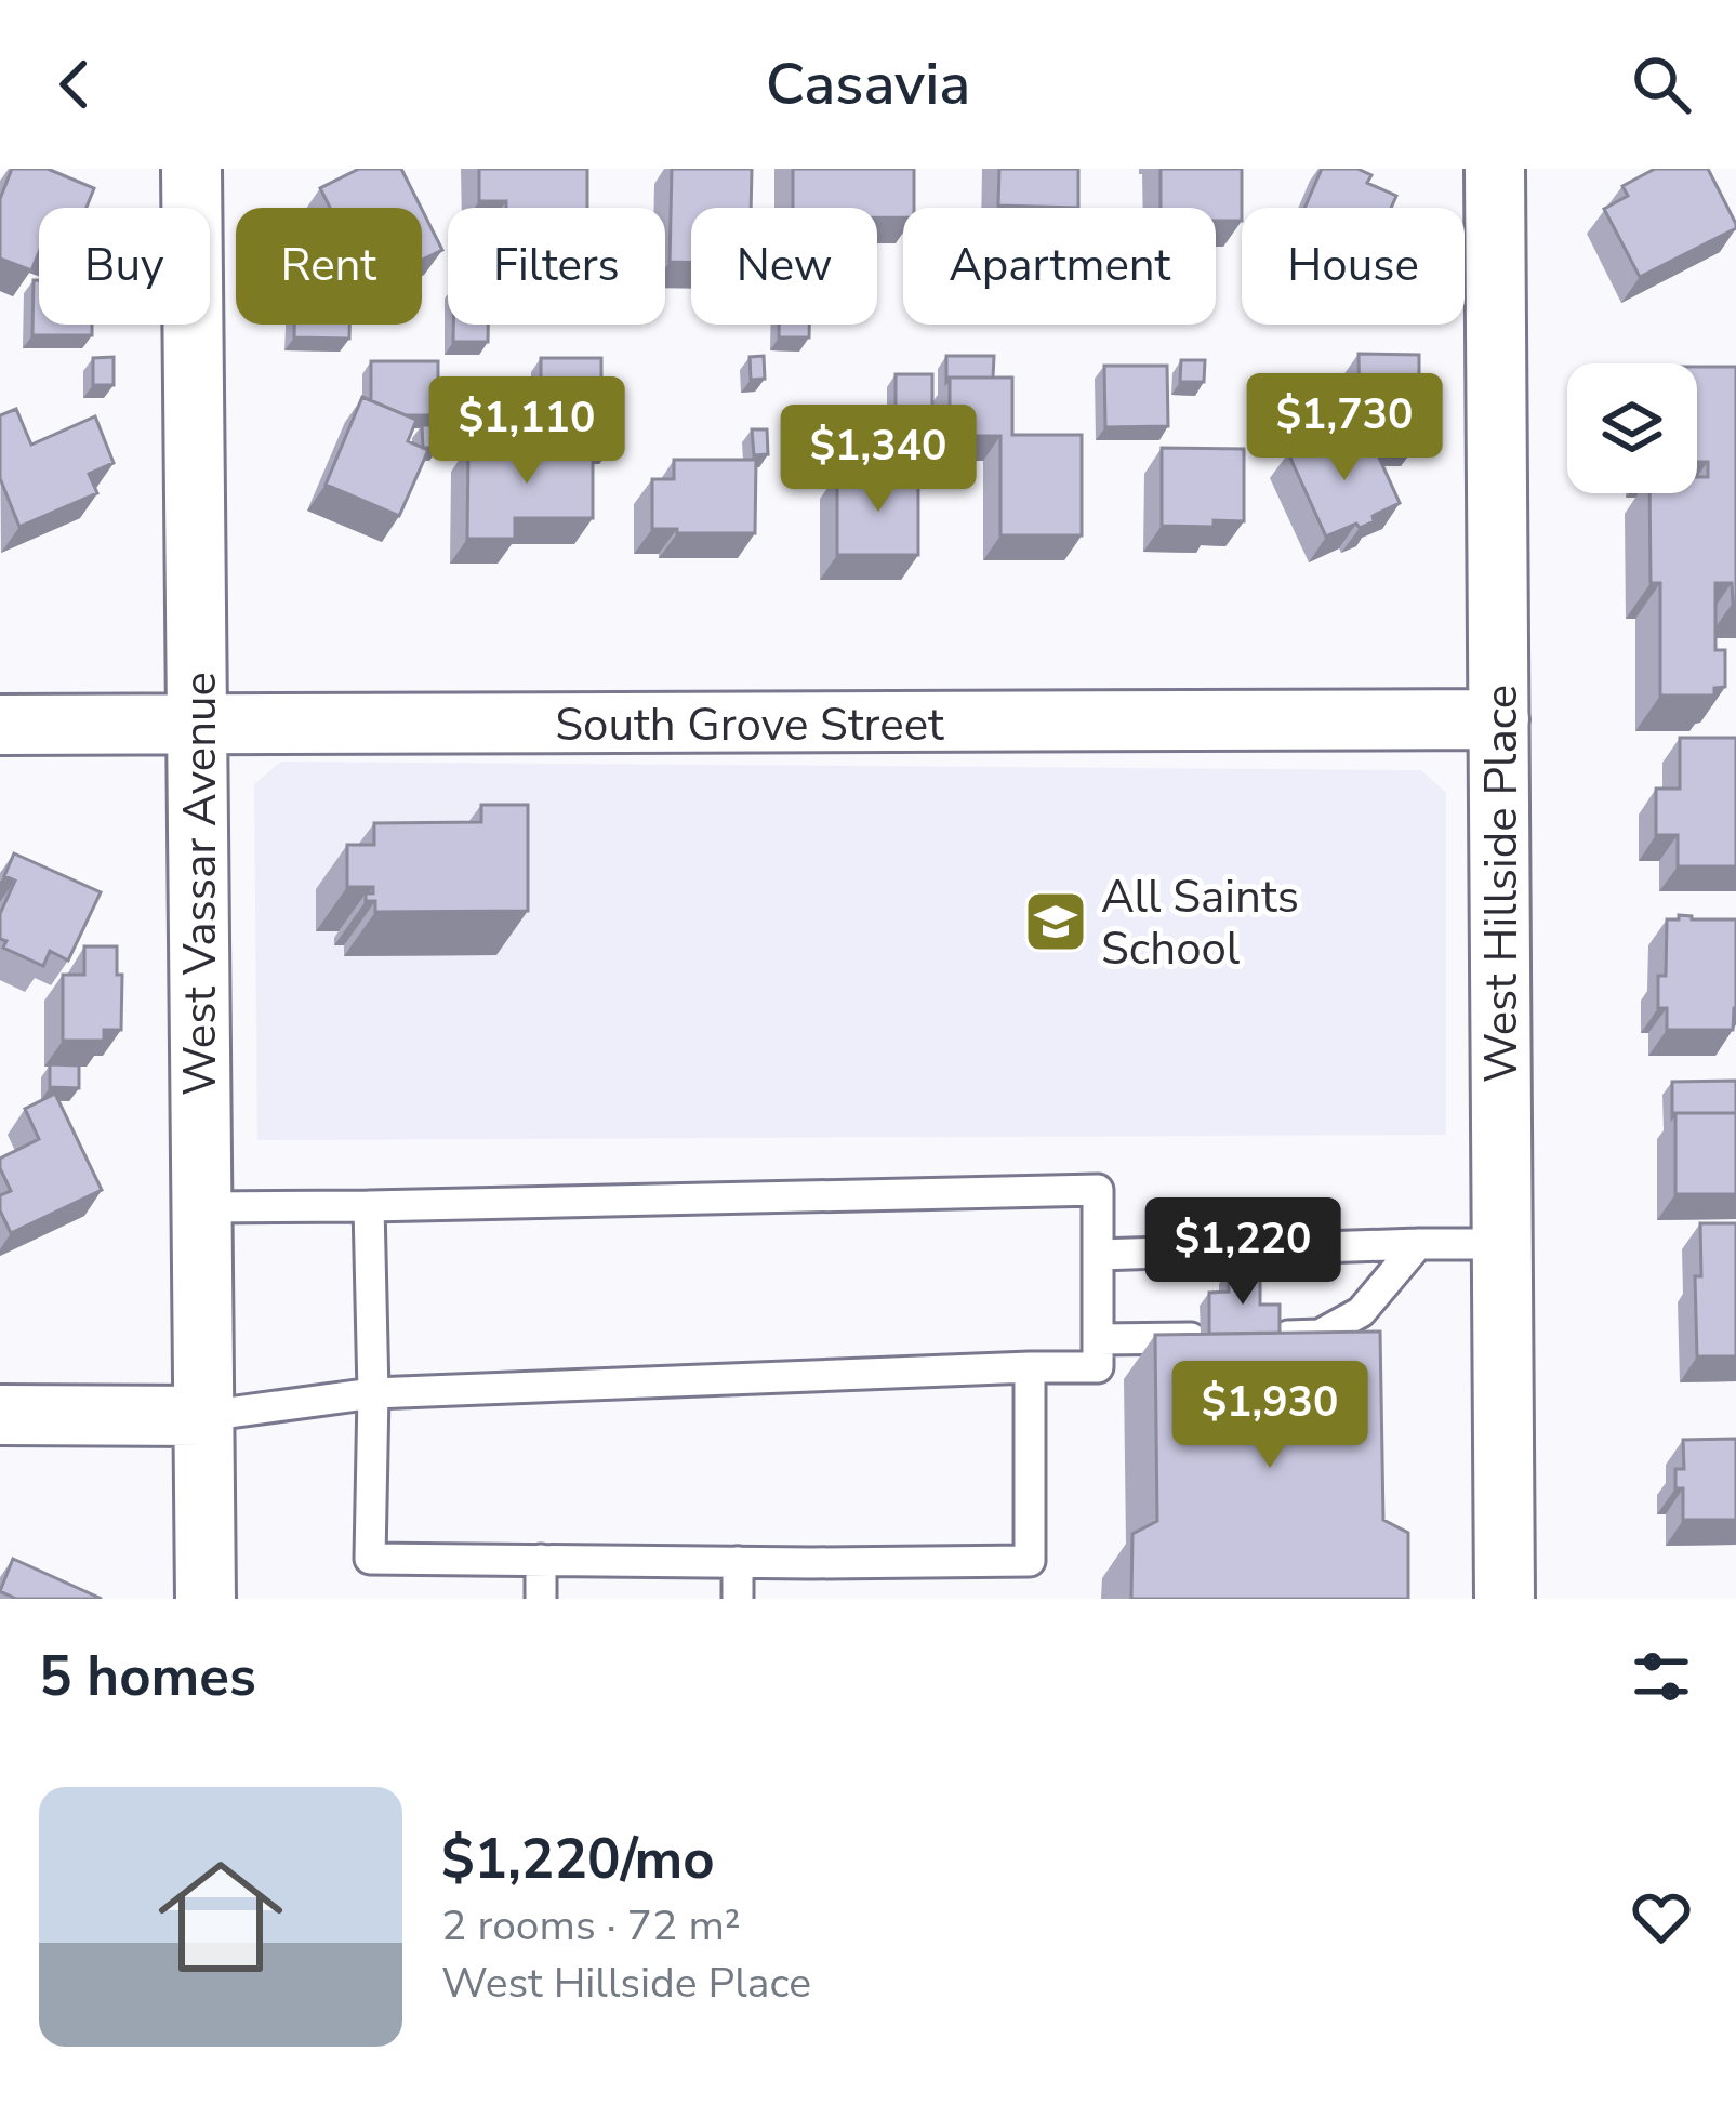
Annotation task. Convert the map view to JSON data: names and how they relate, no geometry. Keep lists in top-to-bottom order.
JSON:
{
  "streets": {
    "street": ["South Grove Street", "West Vassar Avenue", "West Hillside Place"]
  },
  "crossings": [
    ["South Grove Street", "West Vassar Avenue"],
    ["South Grove Street", "West Hillside Place"]
  ],
  "places": {
    "school or university": ["All Saints School"]
  },
  "page": {
    "header": "Casavia",
    "chip": [
      "Buy",
      "Rent",
      "Filters",
      "New",
      "Apartment",
      "House"
    ],
    "price": [
      "$1,730",
      "$1,110",
      "$1,340",
      "$1,220",
      "$1,930"
    ],
    "heading": "5 homes",
    "list": [
      {
        "name": "$1,220/mo",
        "note": "2 rooms · 72 m² · West Hillside Place"
      }
    ]
  }
}
